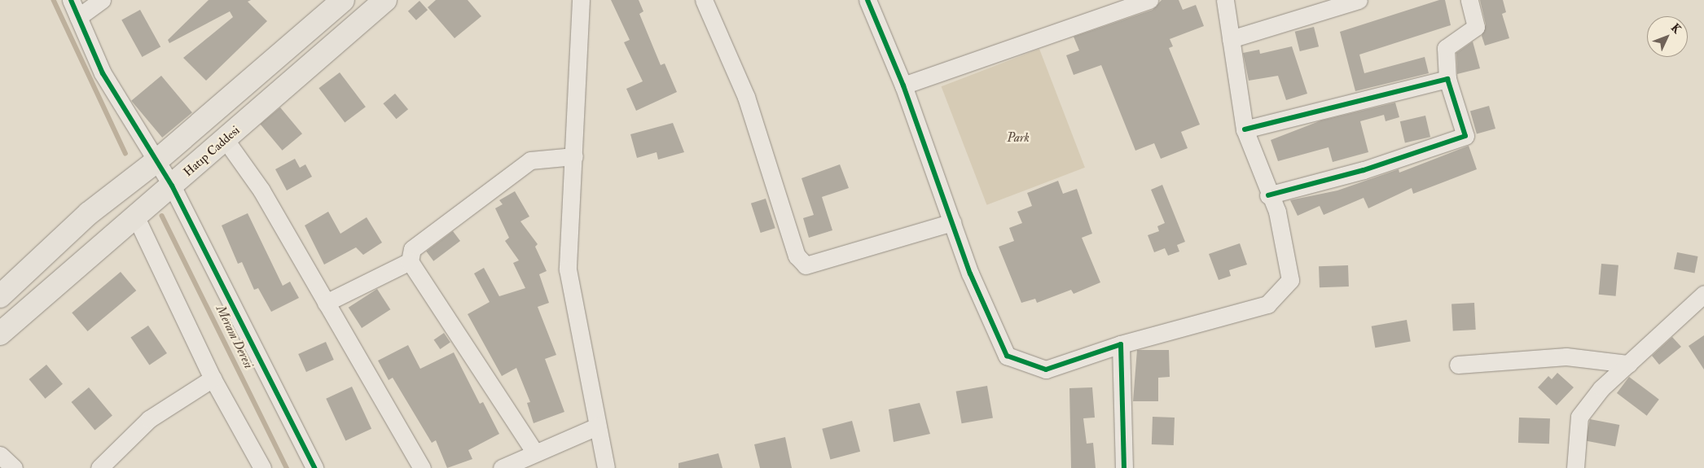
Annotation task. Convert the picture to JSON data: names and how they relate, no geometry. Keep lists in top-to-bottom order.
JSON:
{
  "streets": {
    "main road": ["Hatıp Caddesi"]
  },
  "water": ["Meram Deresi"],
  "parks": ["Park"],
  "north": "top right"
}
